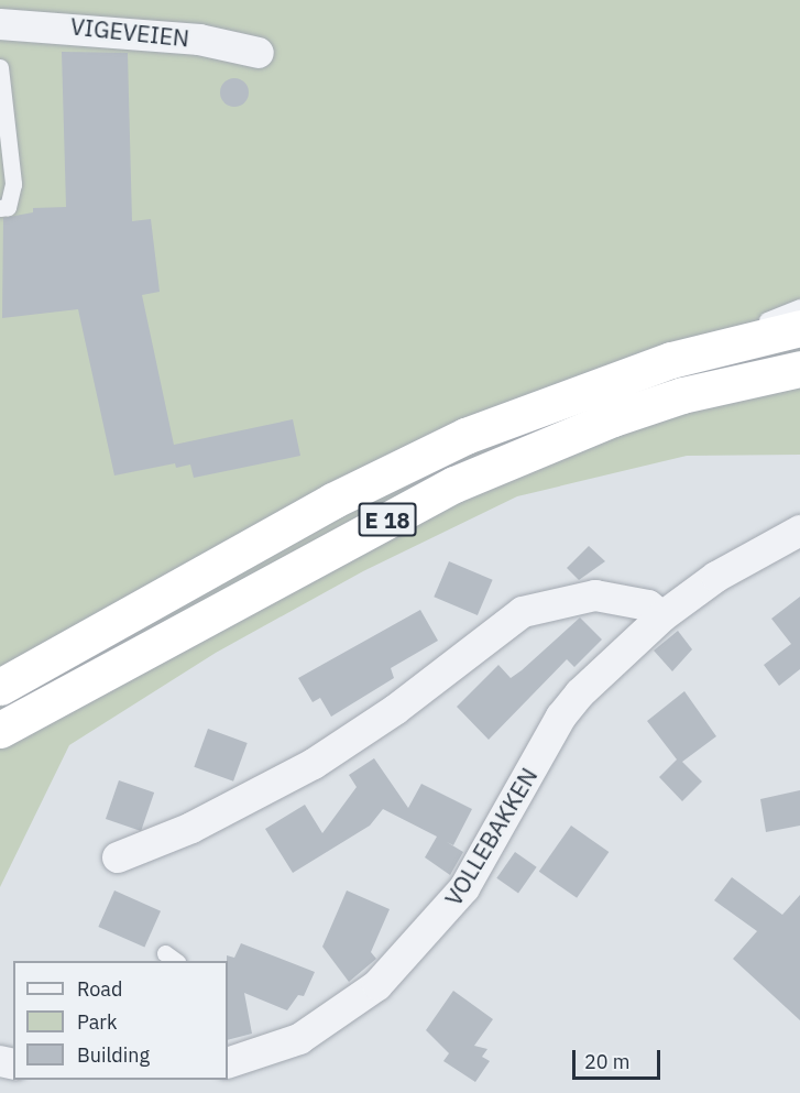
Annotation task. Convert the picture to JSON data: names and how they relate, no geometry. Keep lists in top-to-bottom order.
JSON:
{
  "streets": {
    "highway": ["E 18"],
    "street": ["VIGEVEIEN", "VOLLEBAKKEN"]
  },
  "legend": ["Road", "Park", "Building"],
  "scale_bar": "20 m"
}
